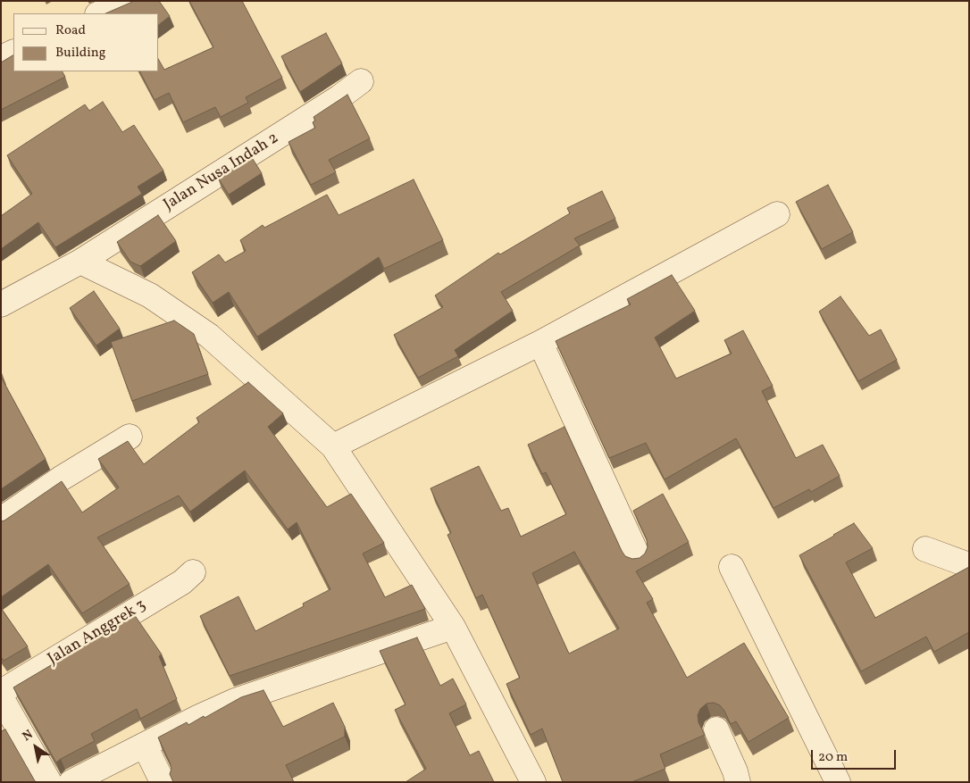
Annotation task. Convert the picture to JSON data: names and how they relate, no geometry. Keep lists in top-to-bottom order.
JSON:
{
  "streets": {
    "street": ["Jalan Nusa Indah 2", "Jalan Anggrek 3"]
  },
  "legend": ["Road", "Building"],
  "scale_bar": "20 m",
  "north": "top left"
}
